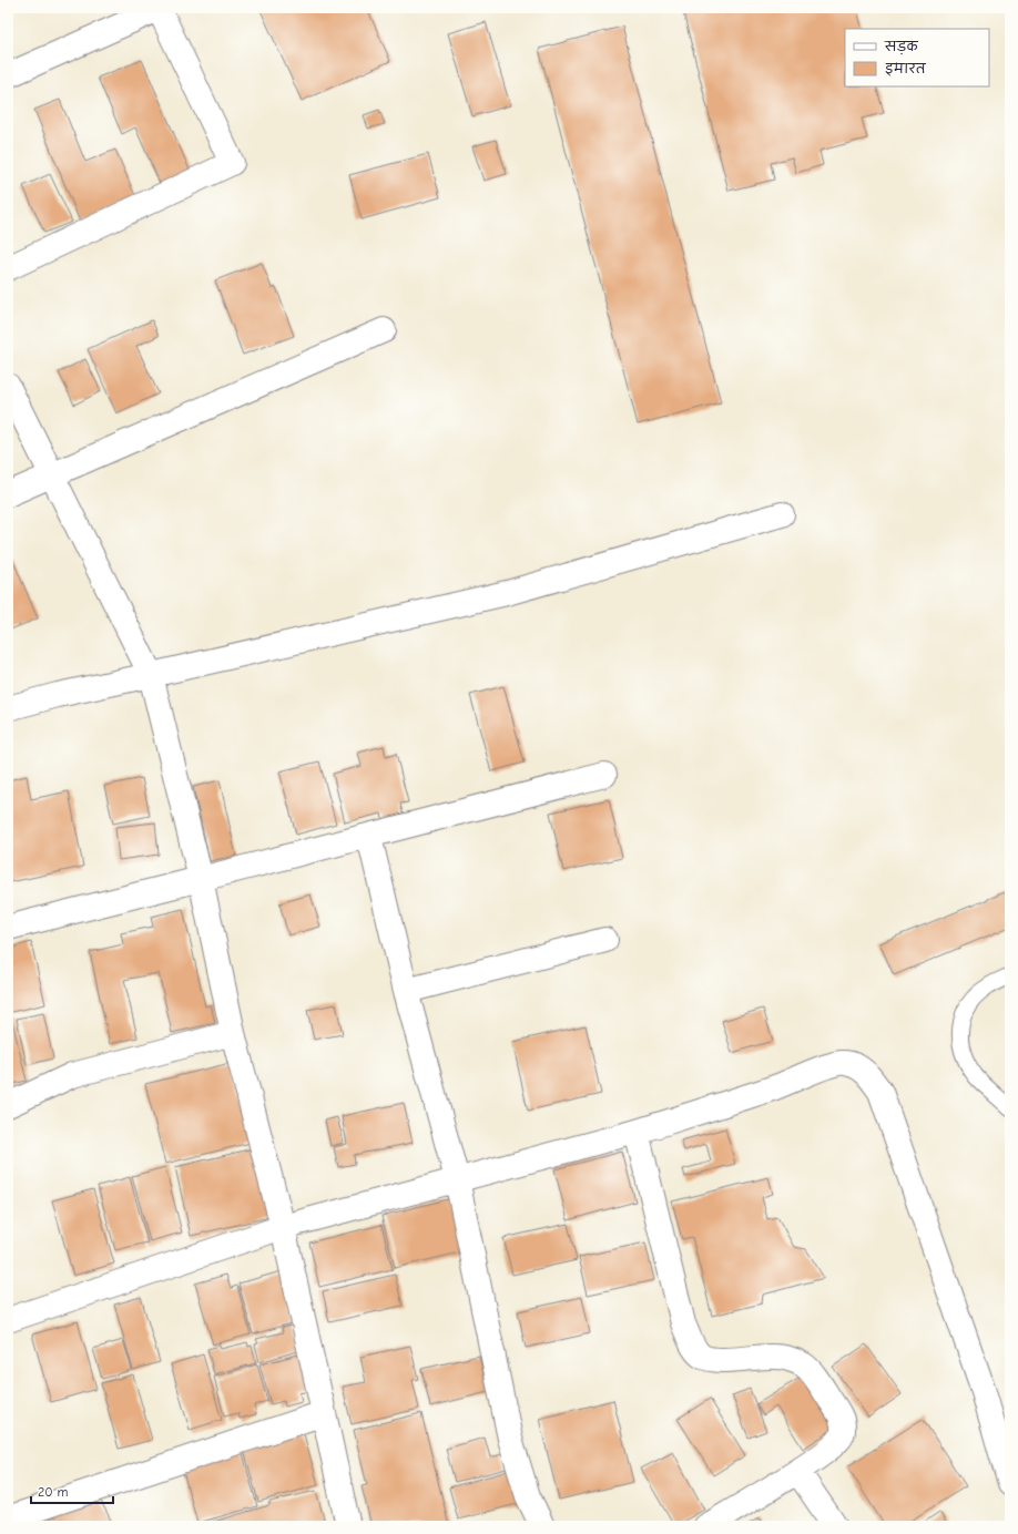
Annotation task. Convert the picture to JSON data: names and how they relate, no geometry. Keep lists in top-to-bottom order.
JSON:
{
  "legend": ["सड़क", "इमारत"],
  "scale_bar": "20 m"
}
